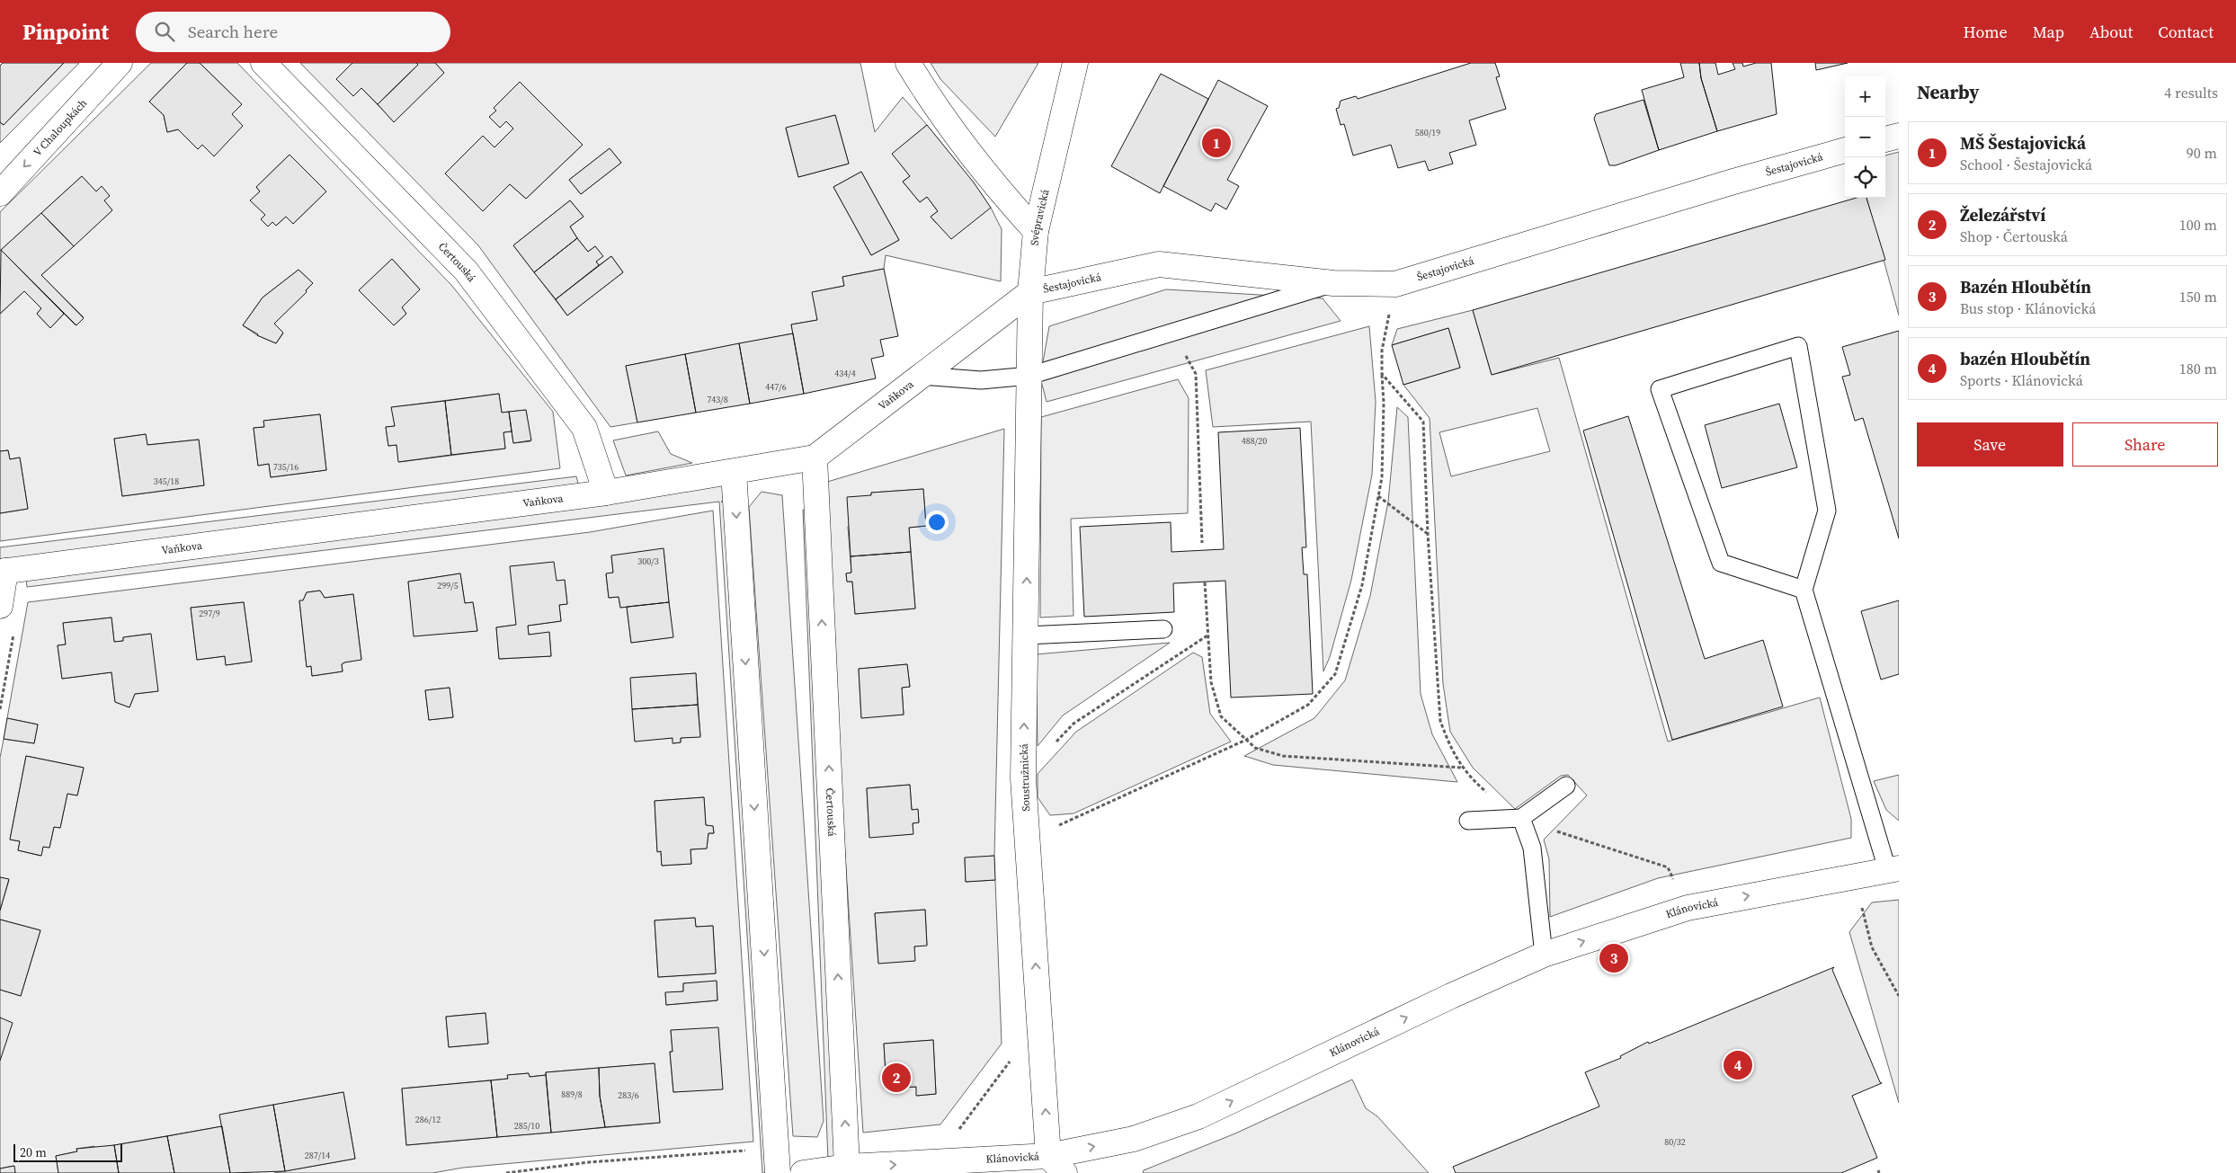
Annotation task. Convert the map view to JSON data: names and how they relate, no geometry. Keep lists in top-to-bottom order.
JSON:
{
  "streets": {
    "street": [
      "V Chaloupkách",
      "Šestajovická",
      "Svépravická",
      "Čertouská",
      "Vaňkova",
      "Soustružnická",
      "Klánovická"
    ]
  },
  "crossings": [
    ["Šestajovická", "Svépravická"],
    ["Šestajovická", "Vaňkova"],
    ["Svépravická", "Vaňkova"],
    ["Svépravická", "Soustružnická"],
    ["Čertouská", "Vaňkova"],
    ["Čertouská", "Klánovická"],
    ["Soustružnická", "Klánovická"]
  ],
  "one_way": ["V Chaloupkách", "Soustružnická", "Klánovická"],
  "house_numbers": [
    "580/19",
    "434/4",
    "447/6",
    "743/8",
    "488/20",
    "735/16",
    "345/18",
    "300/3",
    "299/5",
    "297/9",
    "889/8",
    "283/6",
    "286/12",
    "285/10",
    "80/32",
    "287/14"
  ],
  "scale_bar": "20 m",
  "page": {
    "header": "Pinpoint",
    "search": "Search here",
    "nav": [
      "Home",
      "Map",
      "About",
      "Contact"
    ],
    "heading": ["Nearby", "4 results"],
    "map_buttons": ["+", "−"],
    "list": [
      {
        "mark": "1",
        "name": "MŠ Šestajovická",
        "note": "School · Šestajovická",
        "value": "90 m"
      },
      {
        "mark": "2",
        "name": "Železářství",
        "note": "Shop · Čertouská",
        "value": "100 m"
      },
      {
        "mark": "3",
        "name": "Bazén Hloubětín",
        "note": "Bus stop · Klánovická",
        "value": "150 m"
      },
      {
        "mark": "4",
        "name": "bazén Hloubětín",
        "note": "Sports · Klánovická",
        "value": "180 m"
      }
    ],
    "pins": [
      "1",
      "3",
      "4",
      "2"
    ],
    "buttons": ["Save", "Share"],
    "scale": "20 m"
  }
}
